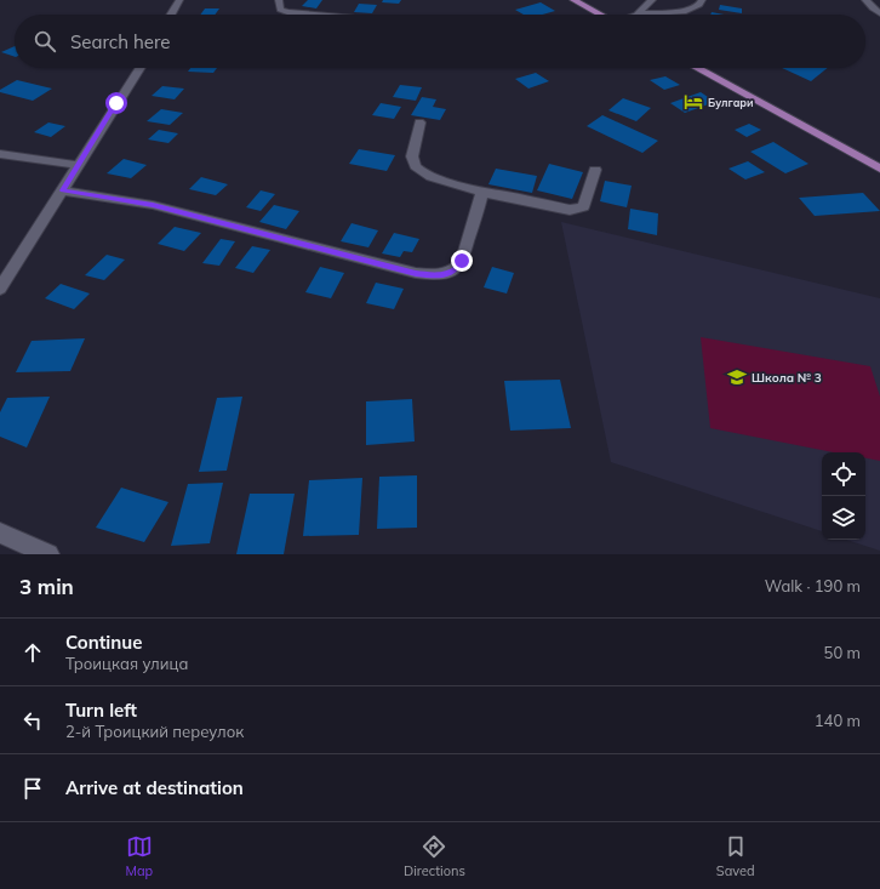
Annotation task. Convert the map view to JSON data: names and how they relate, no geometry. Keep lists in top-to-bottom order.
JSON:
{
  "places": {
    "hotel": ["Булгари"],
    "school or university": ["Школа № 3"]
  },
  "page": {
    "search": "Search here",
    "heading": ["3 min", "Walk · 190 m"],
    "list": [
      ["Continue", "Троицкая улица", "50 m"],
      ["Turn left", "2-й Троицкий переулок", "140 m"],
      "Arrive at destination"
    ],
    "nav": ["Map", "Directions", "Saved"]
  }
}
